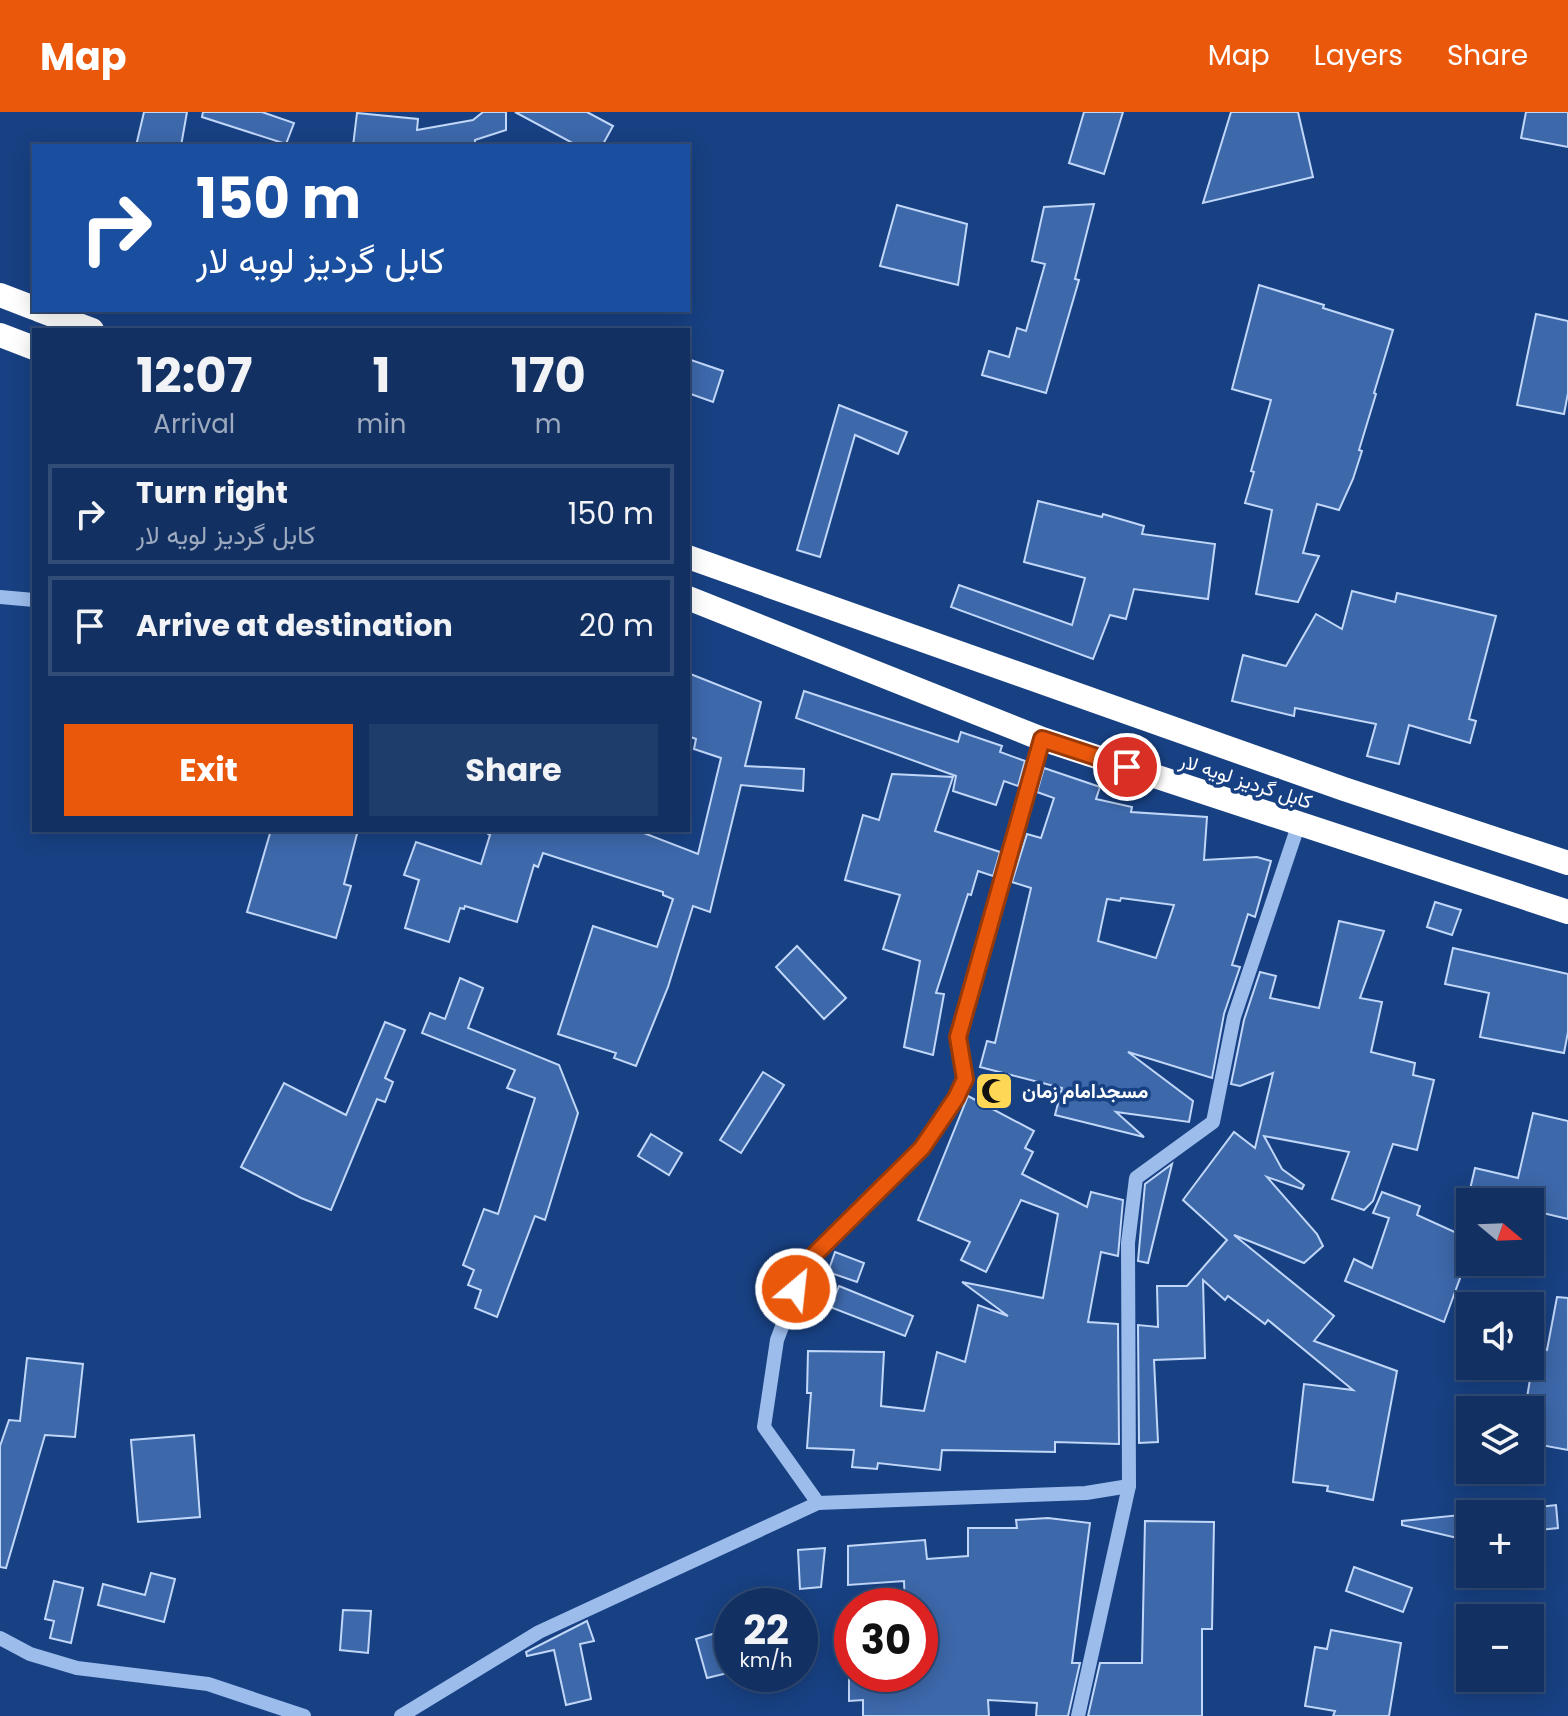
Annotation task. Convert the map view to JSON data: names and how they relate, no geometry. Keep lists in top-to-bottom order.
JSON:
{
  "streets": {
    "highway": ["کابل گردیز لویه لار"]
  },
  "places": {
    "mosque": ["مسجدامام زمان"]
  },
  "north": "right",
  "page": {
    "header": "Map",
    "nav": ["Map", "Layers", "Share"],
    "turn": ["150 m", "کابل گردیز لویه لار"],
    "eta": [
      "12:07",
      "Arrival",
      "1",
      "min",
      "170",
      "m"
    ],
    "list": [
      {
        "name": "Turn right",
        "note": "کابل گردیز لویه لار",
        "value": "150 m"
      },
      {
        "name": "Arrive at destination",
        "value": "20 m"
      }
    ],
    "buttons": ["Exit", "Share"],
    "map_buttons": ["+", "−"],
    "speed": "22 km/h",
    "limit": "30"
  }
}
